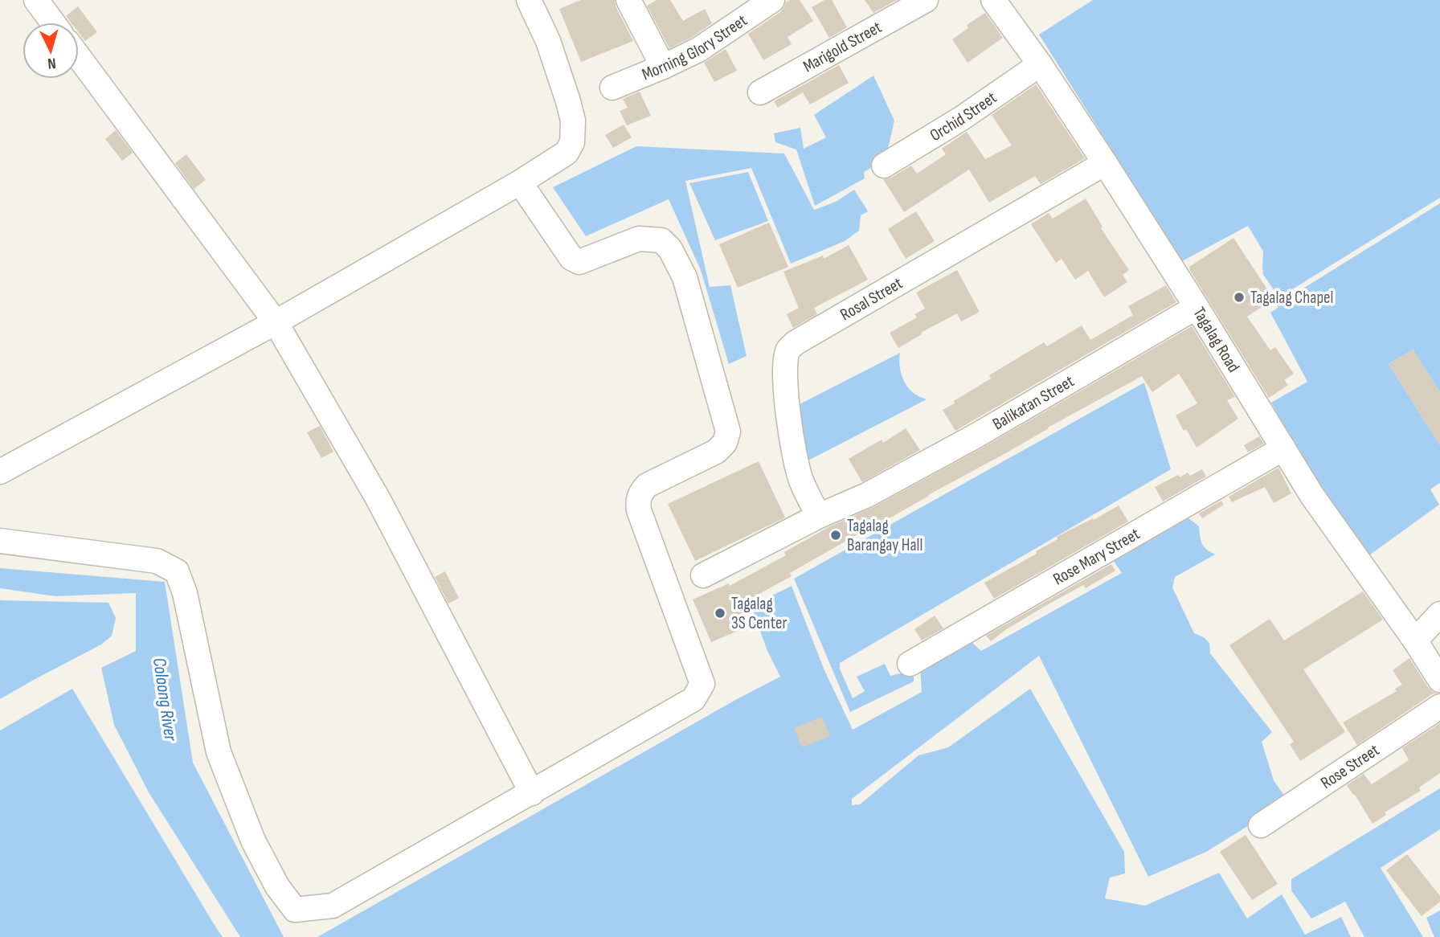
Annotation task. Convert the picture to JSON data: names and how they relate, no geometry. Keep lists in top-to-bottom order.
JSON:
{
  "streets": {
    "street": [
      "Morning Glory Street",
      "Marigold Street",
      "Orchid Street",
      "Rosal Street",
      "Tagalag Road",
      "Balikatan Street",
      "Rose Mary Street",
      "Rose Street"
    ]
  },
  "crossings": [
    ["Orchid Street", "Tagalag Road"],
    ["Rosal Street", "Tagalag Road"],
    ["Rosal Street", "Balikatan Street"],
    ["Tagalag Road", "Balikatan Street"],
    ["Tagalag Road", "Rose Mary Street"]
  ],
  "water": ["Coloong River"],
  "places": ["Tagalag Chapel", "Tagalag Barangay Hall", "Tagalag 3S Center"],
  "north": "bottom"
}
